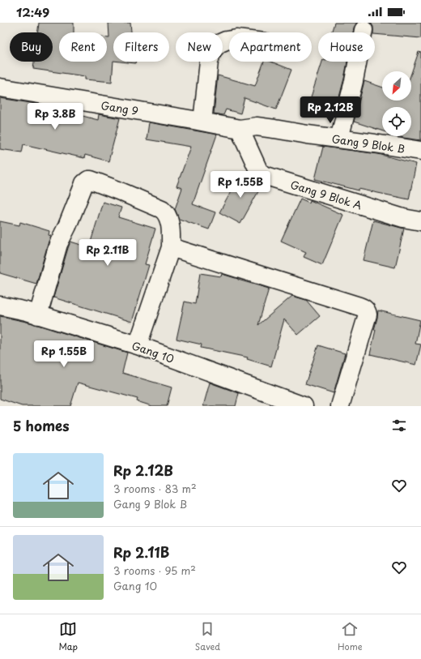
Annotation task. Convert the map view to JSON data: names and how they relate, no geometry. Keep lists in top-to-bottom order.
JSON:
{
  "streets": {
    "street": [
      "Gang 9",
      "Gang 9 Blok B",
      "Gang 9 Blok A",
      "Gang 10"
    ]
  },
  "crossings": [
    ["Gang 9", "Gang 9 Blok B"],
    ["Gang 9", "Gang 9 Blok A"],
    ["Gang 9 Blok B", "Gang 9 Blok A"]
  ],
  "north": "bottom left",
  "page": {
    "status": "12:49",
    "chip": [
      "Buy",
      "Rent",
      "Filters",
      "New",
      "Apartment",
      "House"
    ],
    "price": [
      "Rp 2.12B",
      "Rp 3.8B",
      "Rp 1.55B",
      "Rp 2.11B",
      "Rp 1.55B"
    ],
    "heading": "5 homes",
    "list": [
      {
        "name": "Rp 2.12B",
        "note": "3 rooms · 83 m² · Gang 9 Blok B"
      },
      {
        "name": "Rp 2.11B",
        "note": "3 rooms · 95 m² · Gang 10"
      }
    ],
    "tabs": ["Map", "Saved", "Home"]
  }
}
